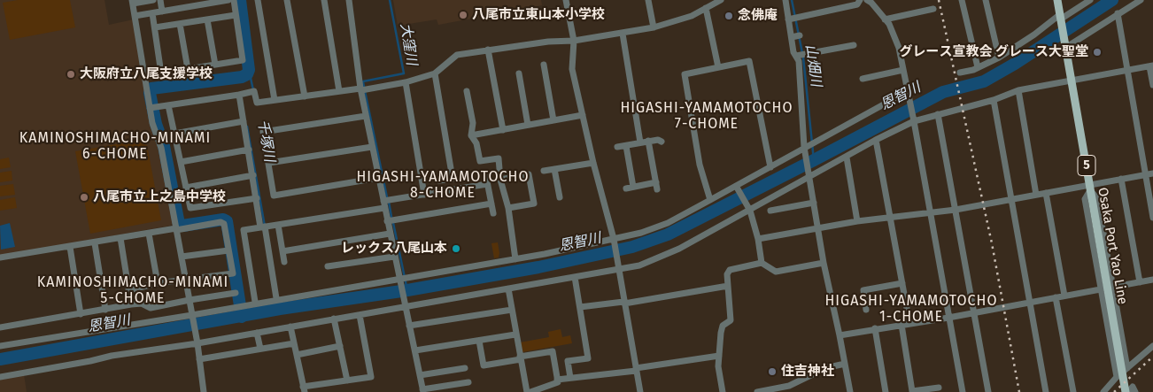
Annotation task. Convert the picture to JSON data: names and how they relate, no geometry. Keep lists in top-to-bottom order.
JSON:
{
  "streets": {
    "main road": ["5", "Osaka Port Yao Line"]
  },
  "districts": [
    "HIGASHI-YAMAMOTOCHO 7-CHOME",
    "KAMINOSHIMACHO-MINAMI 6-CHOME",
    "HIGASHI-YAMAMOTOCHO 8-CHOME",
    "KAMINOSHIMACHO-MINAMI 5-CHOME",
    "HIGASHI-YAMAMOTOCHO 1-CHOME"
  ],
  "water": [
    "大窪川",
    "山畑川",
    "恩智川",
    "千塚川"
  ],
  "places": [
    "八尾市立東山本小学校",
    "念佛庵",
    "グレース宣教会 グレース大聖堂",
    "大阪府立八尾支援学校",
    "八尾市立上之島中学校",
    "レックス八尾山本",
    "住吉神社"
  ]
}
